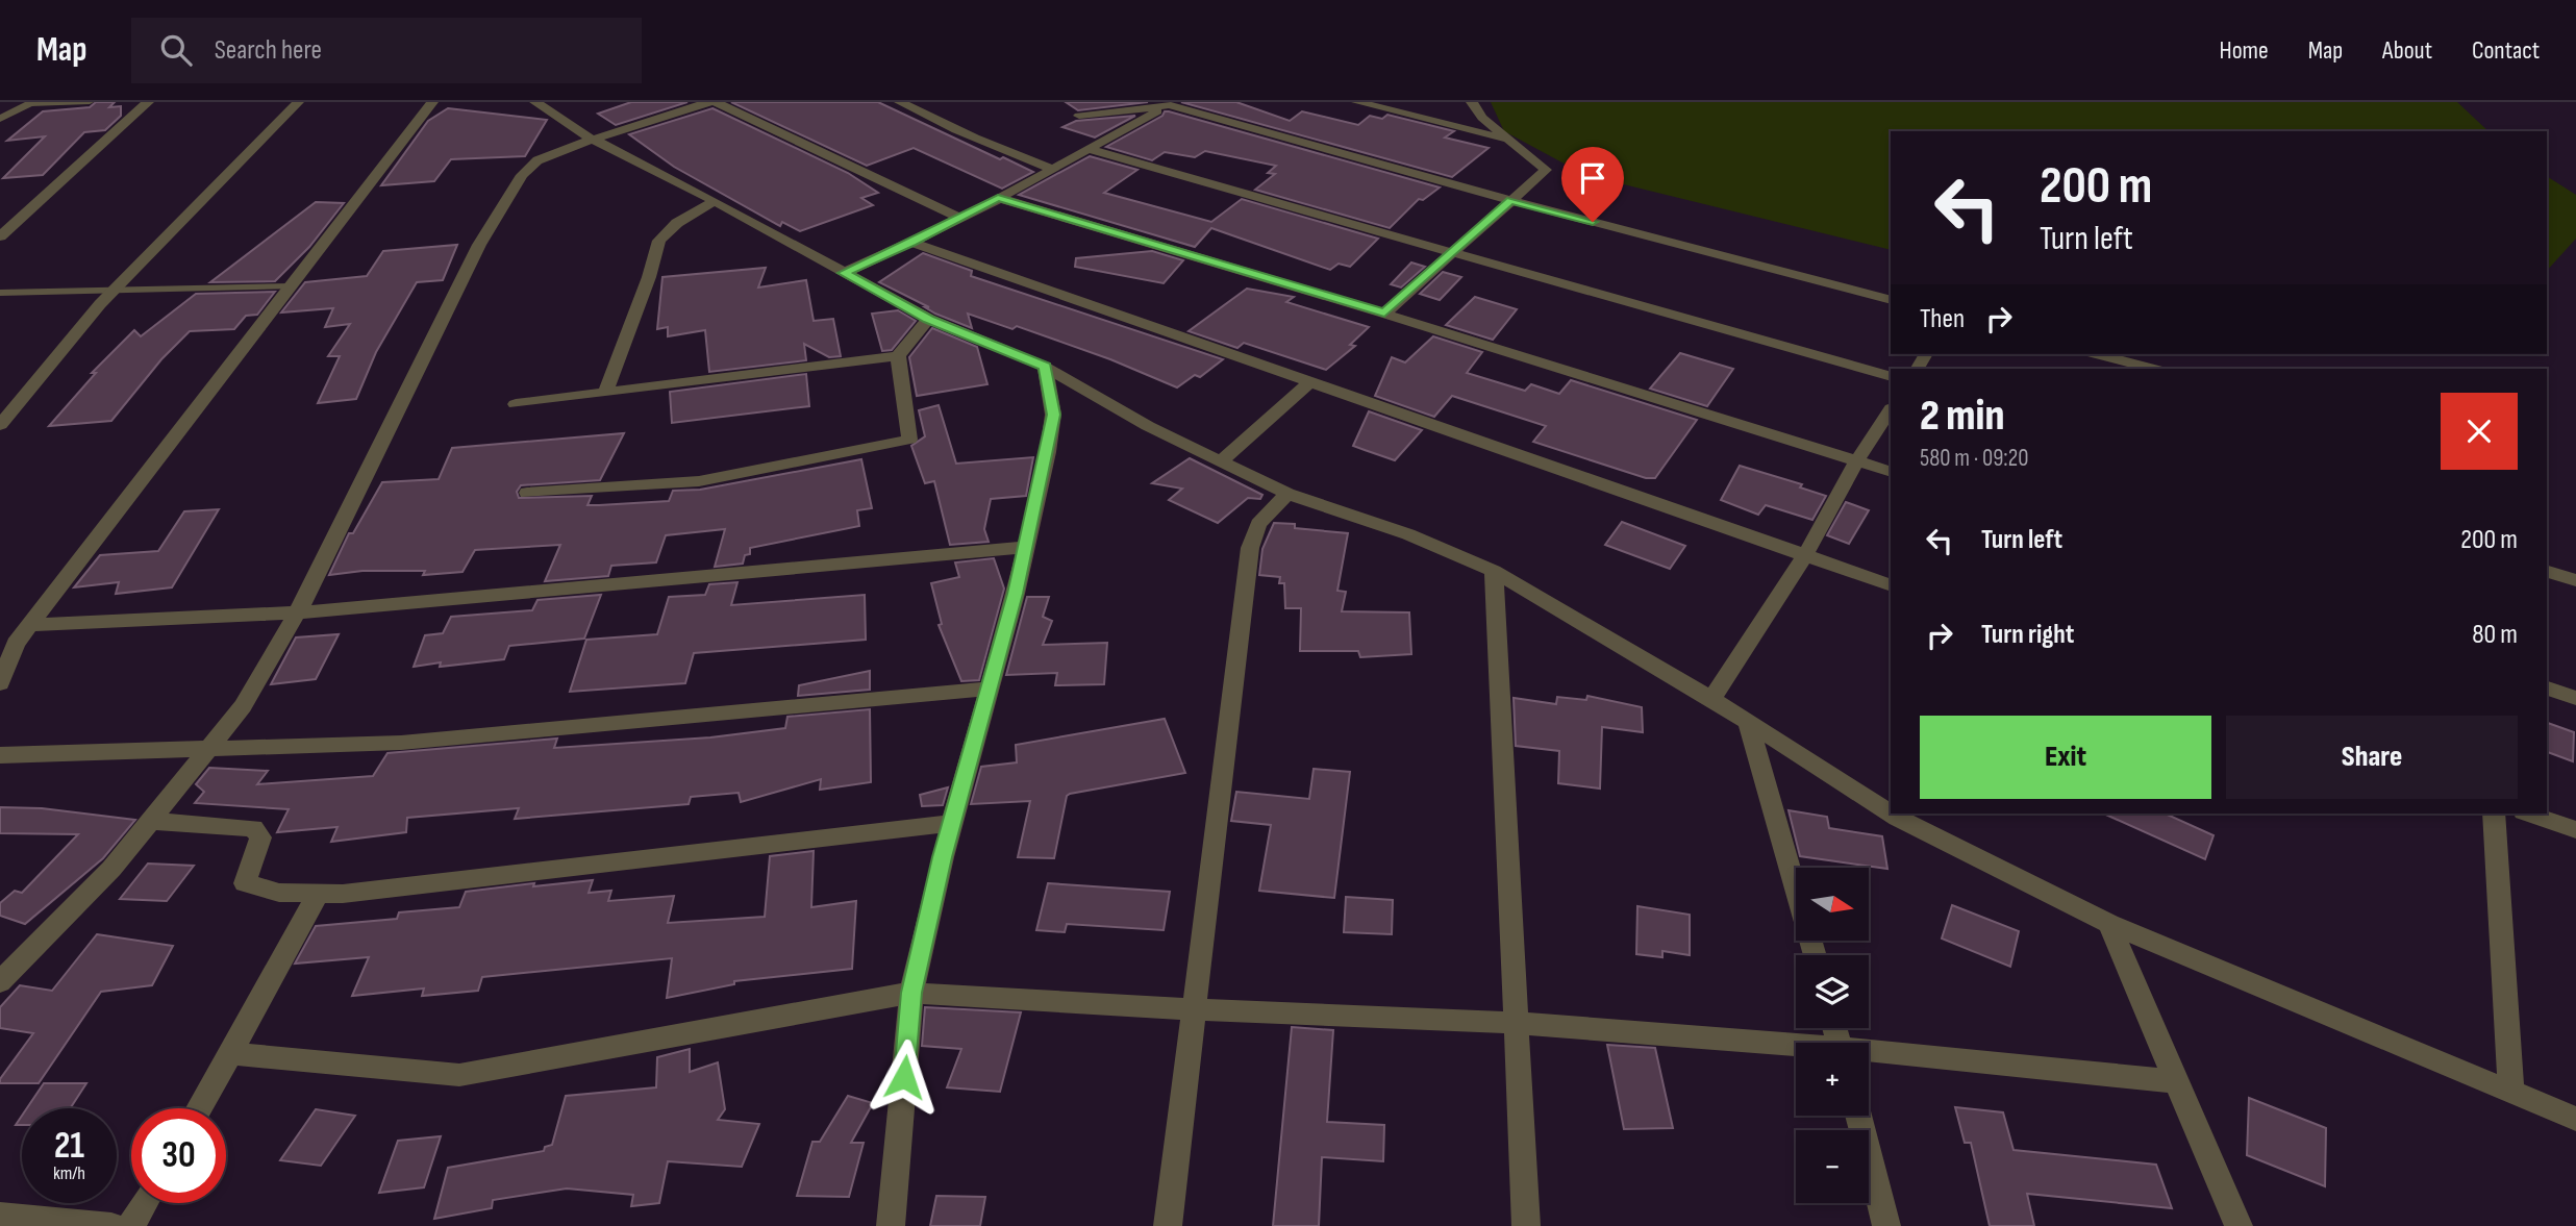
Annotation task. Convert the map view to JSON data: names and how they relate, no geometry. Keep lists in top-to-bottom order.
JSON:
{
  "north": "right",
  "page": {
    "header": "Map",
    "search": "Search here",
    "nav": [
      "Home",
      "Map",
      "About",
      "Contact"
    ],
    "turn": ["200 m", "Turn left"],
    "then": "Then",
    "heading": ["2 min", "580 m · 09:20"],
    "list": [
      {
        "name": "Turn left",
        "value": "200 m"
      },
      {
        "name": "Turn right",
        "value": "80 m"
      }
    ],
    "buttons": ["Exit", "Share"],
    "map_buttons": ["+", "−"],
    "speed": "21 km/h",
    "limit": "30"
  }
}
